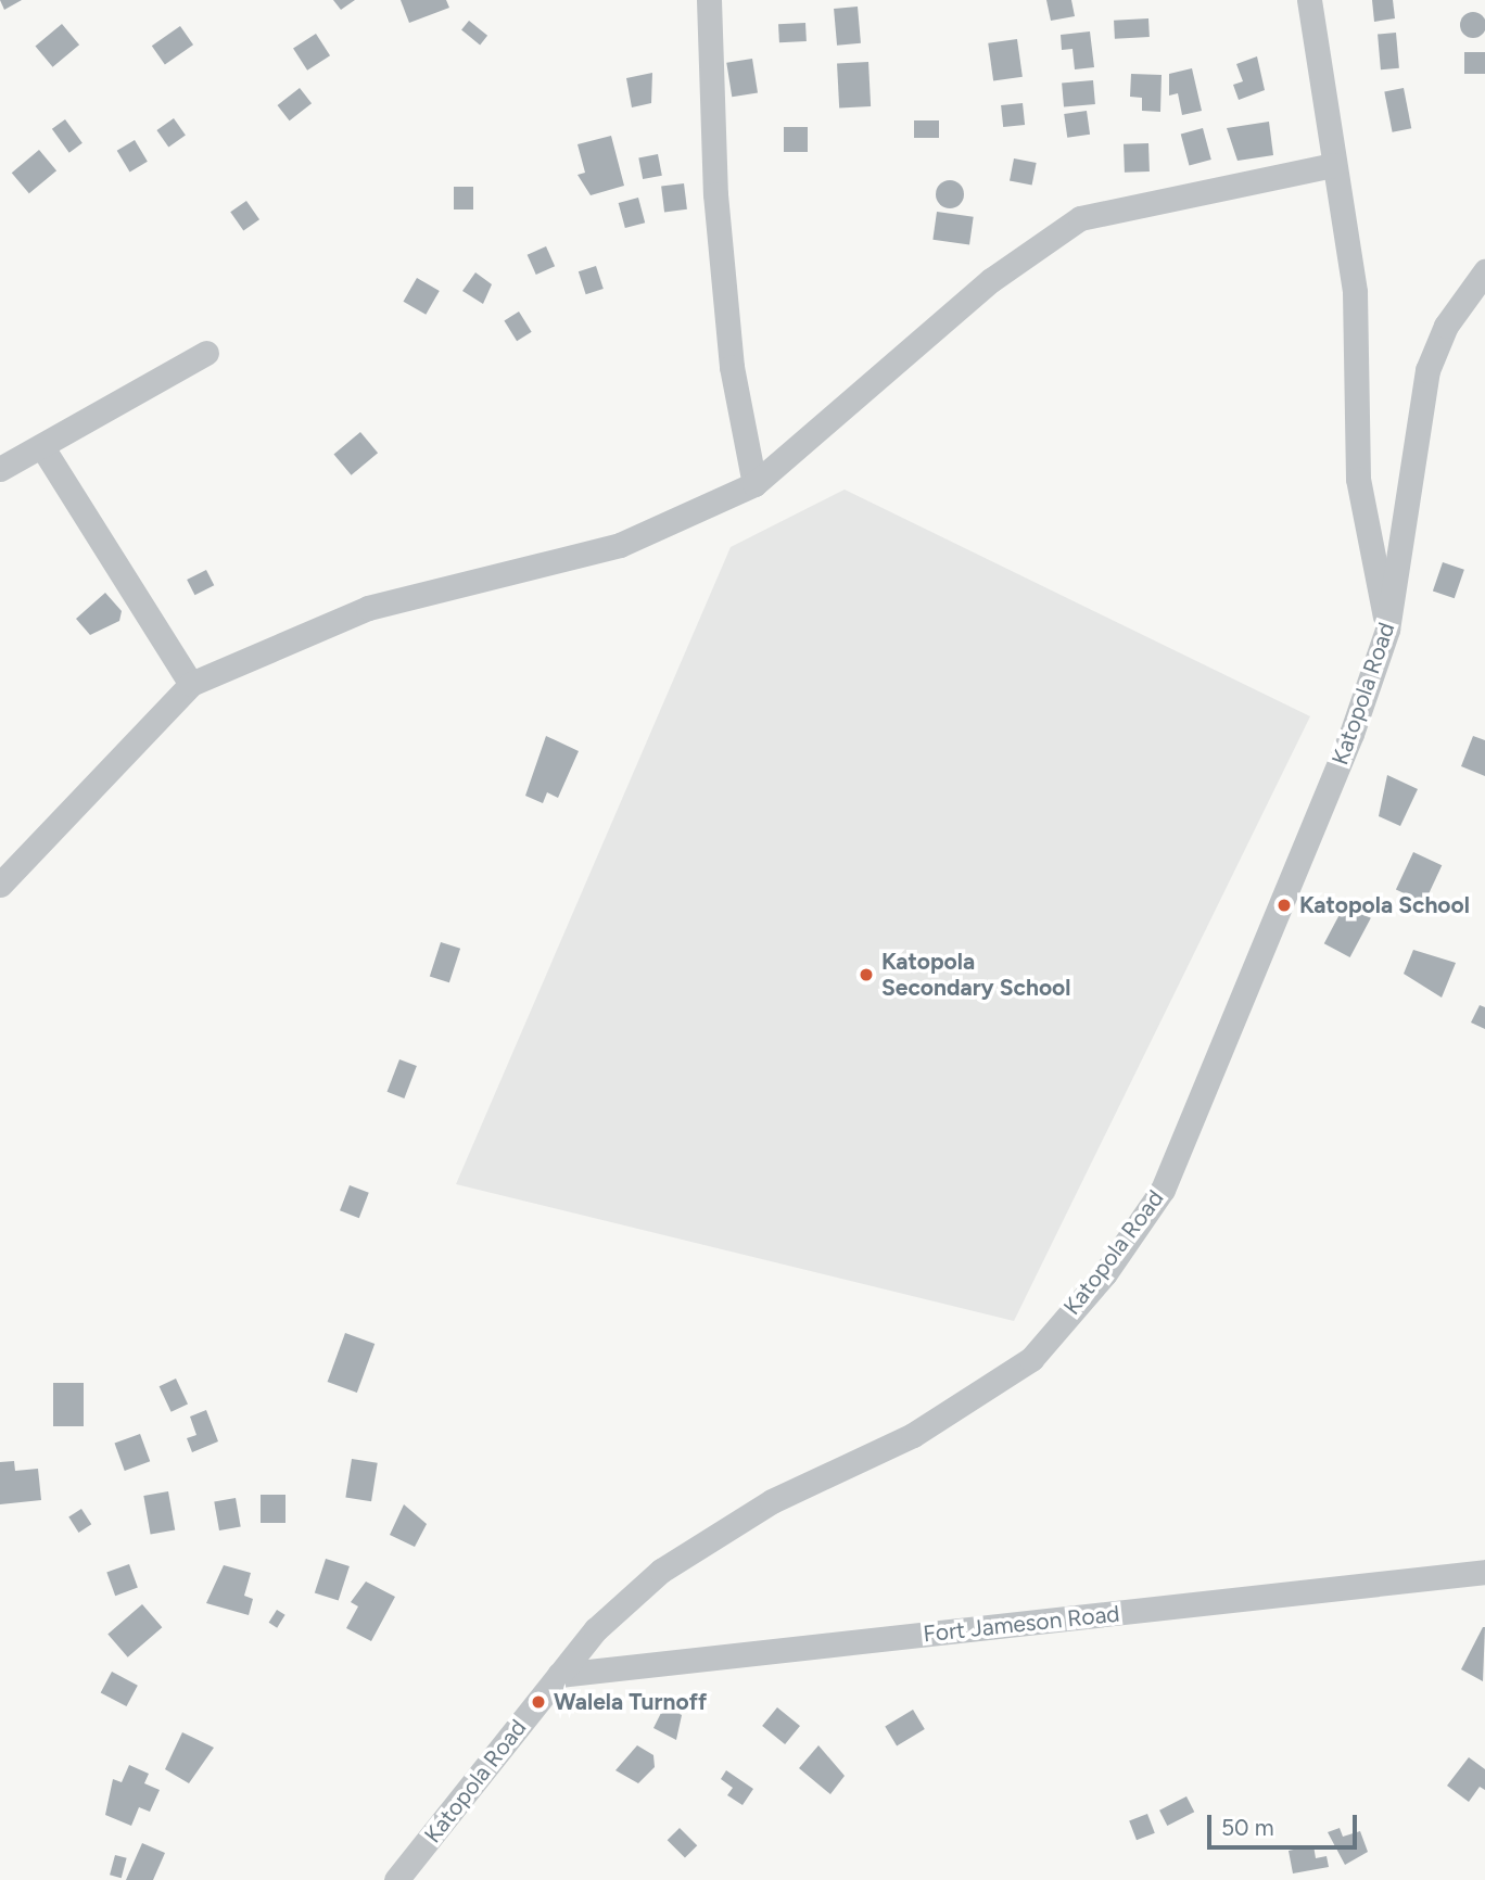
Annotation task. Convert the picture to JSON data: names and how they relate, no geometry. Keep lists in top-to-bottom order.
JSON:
{
  "streets": {
    "street": ["Katopola Road", "Fort Jameson Road"]
  },
  "crossings": [
    ["Katopola Road", "Fort Jameson Road"]
  ],
  "places": ["Katopola School", "Katopola Secondary School", "Walela Turnoff"],
  "scale_bar": "50 m"
}
